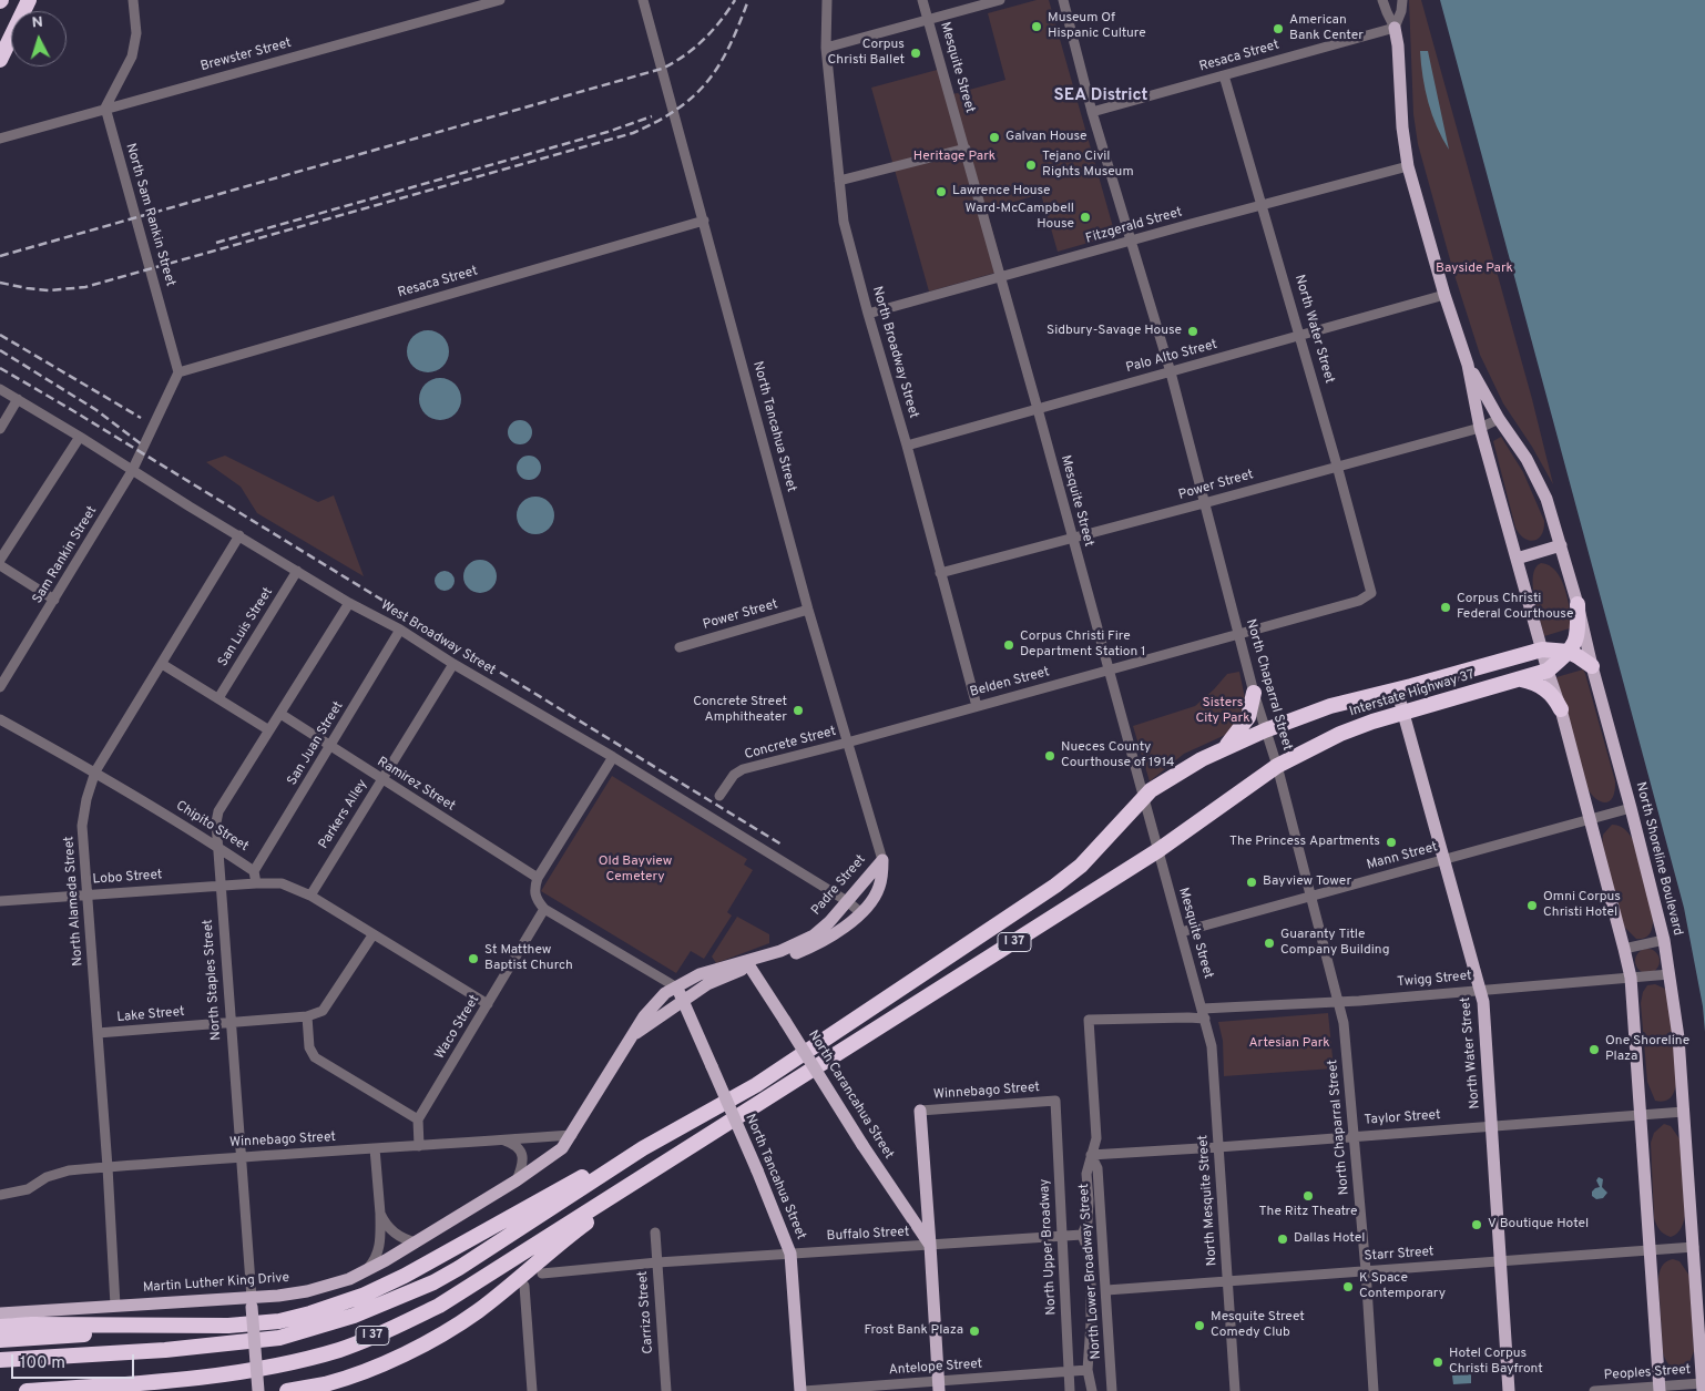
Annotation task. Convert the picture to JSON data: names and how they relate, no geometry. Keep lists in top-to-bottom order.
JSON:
{
  "streets": {
    "highway": ["Interstate Highway 37", "I 37"],
    "main road": [
      "North Water Street",
      "North Tancahua Street",
      "North Shoreline Boulevard",
      "Padre Street",
      "North Staples Street",
      "North Carancahua Street",
      "Martin Luther King Drive"
    ],
    "street": [
      "Brewster Street",
      "Resaca Street",
      "Mesquite Street",
      "North Sam Rankin Street",
      "Fitzgerald Street",
      "North Broadway Street",
      "Palo Alto Street",
      "Power Street",
      "Sam Rankin Street",
      "San Luis Street",
      "West Broadway Street",
      "Belden Street",
      "North Chaparral Street",
      "San Juan Street",
      "Concrete Street",
      "Ramirez Street",
      "Parkers Alley",
      "Chipito Street",
      "Mann Street",
      "Lobo Street",
      "North Alameda Street",
      "Twigg Street",
      "Lake Street",
      "Waco Street",
      "Winnebago Street",
      "Taylor Street",
      "North Mesquite Street",
      "Buffalo Street",
      "North Upper Broadway",
      "Starr Street",
      "North Lower Broadway Street",
      "Carrizo Street",
      "Antelope Street",
      "Peoples Street"
    ]
  },
  "crossings": [
    ["Brewster Street", "North Sam Rankin Street"],
    ["Resaca Street", "North Sam Rankin Street"],
    ["Resaca Street", "North Water Street"],
    ["Resaca Street", "North Tancahua Street"],
    ["Resaca Street", "Sam Rankin Street"],
    ["Resaca Street", "North Chaparral Street"],
    ["Resaca Street", "North Shoreline Boulevard"],
    ["Mesquite Street", "Fitzgerald Street"],
    ["Mesquite Street", "Palo Alto Street"],
    ["Mesquite Street", "Power Street"],
    ["Mesquite Street", "Belden Street"],
    ["Mesquite Street", "Interstate Highway 37"],
    ["Mesquite Street", "Mann Street"],
    ["Mesquite Street", "I 37"],
    ["Mesquite Street", "Twigg Street"],
    ["Mesquite Street", "North Mesquite Street"],
    ["North Sam Rankin Street", "Sam Rankin Street"],
    ["Fitzgerald Street", "North Water Street"],
    ["Fitzgerald Street", "North Broadway Street"],
    ["Fitzgerald Street", "North Chaparral Street"],
    ["Fitzgerald Street", "North Shoreline Boulevard"],
    ["North Water Street", "Palo Alto Street"],
    ["North Water Street", "Power Street"],
    ["North Water Street", "Belden Street"],
    ["North Water Street", "Interstate Highway 37"],
    ["North Water Street", "Mann Street"],
    ["North Water Street", "Twigg Street"],
    ["North Water Street", "Taylor Street"],
    ["North Water Street", "Starr Street"],
    ["North Broadway Street", "Palo Alto Street"],
    ["North Broadway Street", "Power Street"],
    ["North Broadway Street", "Belden Street"],
    ["Palo Alto Street", "North Chaparral Street"],
    ["Palo Alto Street", "North Shoreline Boulevard"],
    ["North Tancahua Street", "Power Street"],
    ["North Tancahua Street", "Belden Street"],
    ["North Tancahua Street", "Concrete Street"],
    ["North Tancahua Street", "Padre Street"],
    ["North Tancahua Street", "Buffalo Street"],
    ["North Tancahua Street", "Antelope Street"],
    ["Power Street", "North Chaparral Street"],
    ["Power Street", "North Shoreline Boulevard"],
    ["Sam Rankin Street", "West Broadway Street"],
    ["San Luis Street", "West Broadway Street"],
    ["West Broadway Street", "San Juan Street"],
    ["West Broadway Street", "Parkers Alley"],
    ["West Broadway Street", "Padre Street"],
    ["West Broadway Street", "North Alameda Street"],
    ["West Broadway Street", "North Staples Street"],
    ["Belden Street", "North Chaparral Street"],
    ["Belden Street", "Concrete Street"],
    ["North Chaparral Street", "Interstate Highway 37"],
    ["North Chaparral Street", "Mann Street"],
    ["North Chaparral Street", "Twigg Street"],
    ["North Chaparral Street", "Taylor Street"],
    ["North Chaparral Street", "Starr Street"],
    ["Interstate Highway 37", "North Shoreline Boulevard"],
    ["Interstate Highway 37", "I 37"],
    ["San Juan Street", "Ramirez Street"],
    ["San Juan Street", "Chipito Street"],
    ["Ramirez Street", "Parkers Alley"],
    ["Ramirez Street", "North Staples Street"],
    ["Chipito Street", "Lobo Street"],
    ["Chipito Street", "North Alameda Street"],
    ["Chipito Street", "North Staples Street"],
    ["Mann Street", "North Shoreline Boulevard"],
    ["North Shoreline Boulevard", "Twigg Street"],
    ["North Shoreline Boulevard", "Taylor Street"],
    ["North Shoreline Boulevard", "Starr Street"],
    ["North Shoreline Boulevard", "Peoples Street"],
    ["Lobo Street", "North Alameda Street"],
    ["Lobo Street", "North Staples Street"],
    ["Padre Street", "Winnebago Street"],
    ["Padre Street", "North Carancahua Street"],
    ["Padre Street", "Martin Luther King Drive"],
    ["North Alameda Street", "Lake Street"],
    ["North Alameda Street", "Winnebago Street"],
    ["North Alameda Street", "Martin Luther King Drive"],
    ["North Staples Street", "Lake Street"],
    ["North Staples Street", "Winnebago Street"],
    ["North Staples Street", "Martin Luther King Drive"],
    ["Twigg Street", "North Mesquite Street"],
    ["Twigg Street", "North Lower Broadway Street"],
    ["Winnebago Street", "North Upper Broadway"],
    ["North Carancahua Street", "Buffalo Street"],
    ["Taylor Street", "North Mesquite Street"],
    ["Taylor Street", "North Lower Broadway Street"],
    ["North Mesquite Street", "Starr Street"],
    ["Buffalo Street", "North Upper Broadway"],
    ["Buffalo Street", "Carrizo Street"],
    ["North Upper Broadway", "Antelope Street"],
    ["Starr Street", "North Lower Broadway Street"]
  ],
  "districts": ["SEA District"],
  "parks": [
    "Heritage Park",
    "Bayside Park",
    "Sisters City Park",
    "Old Bayview Cemetery",
    "Artesian Park"
  ],
  "places": [
    "Museum Of Hispanic Culture",
    "American Bank Center",
    "Corpus Christi Ballet",
    "Galvan House",
    "Tejano Civil Rights Museum",
    "Lawrence House",
    "Ward-McCampbell House",
    "Sidbury-Savage House",
    "Corpus Christi Federal Courthouse",
    "Corpus Christi Fire Department Station 1",
    "Concrete Street Amphitheater",
    "Nueces County Courthouse of 1914",
    "The Princess Apartments",
    "Bayview Tower",
    "Omni Corpus Christi Hotel",
    "Guaranty Title Company Building",
    "St Matthew Baptist Church",
    "One Shoreline Plaza",
    "The Ritz Theatre",
    "V Boutique Hotel",
    "Dallas Hotel",
    "K Space Contemporary",
    "Mesquite Street Comedy Club",
    "Frost Bank Plaza",
    "Hotel Corpus Christi Bayfront"
  ],
  "scale_bar": "100 m",
  "north": "top"
}
